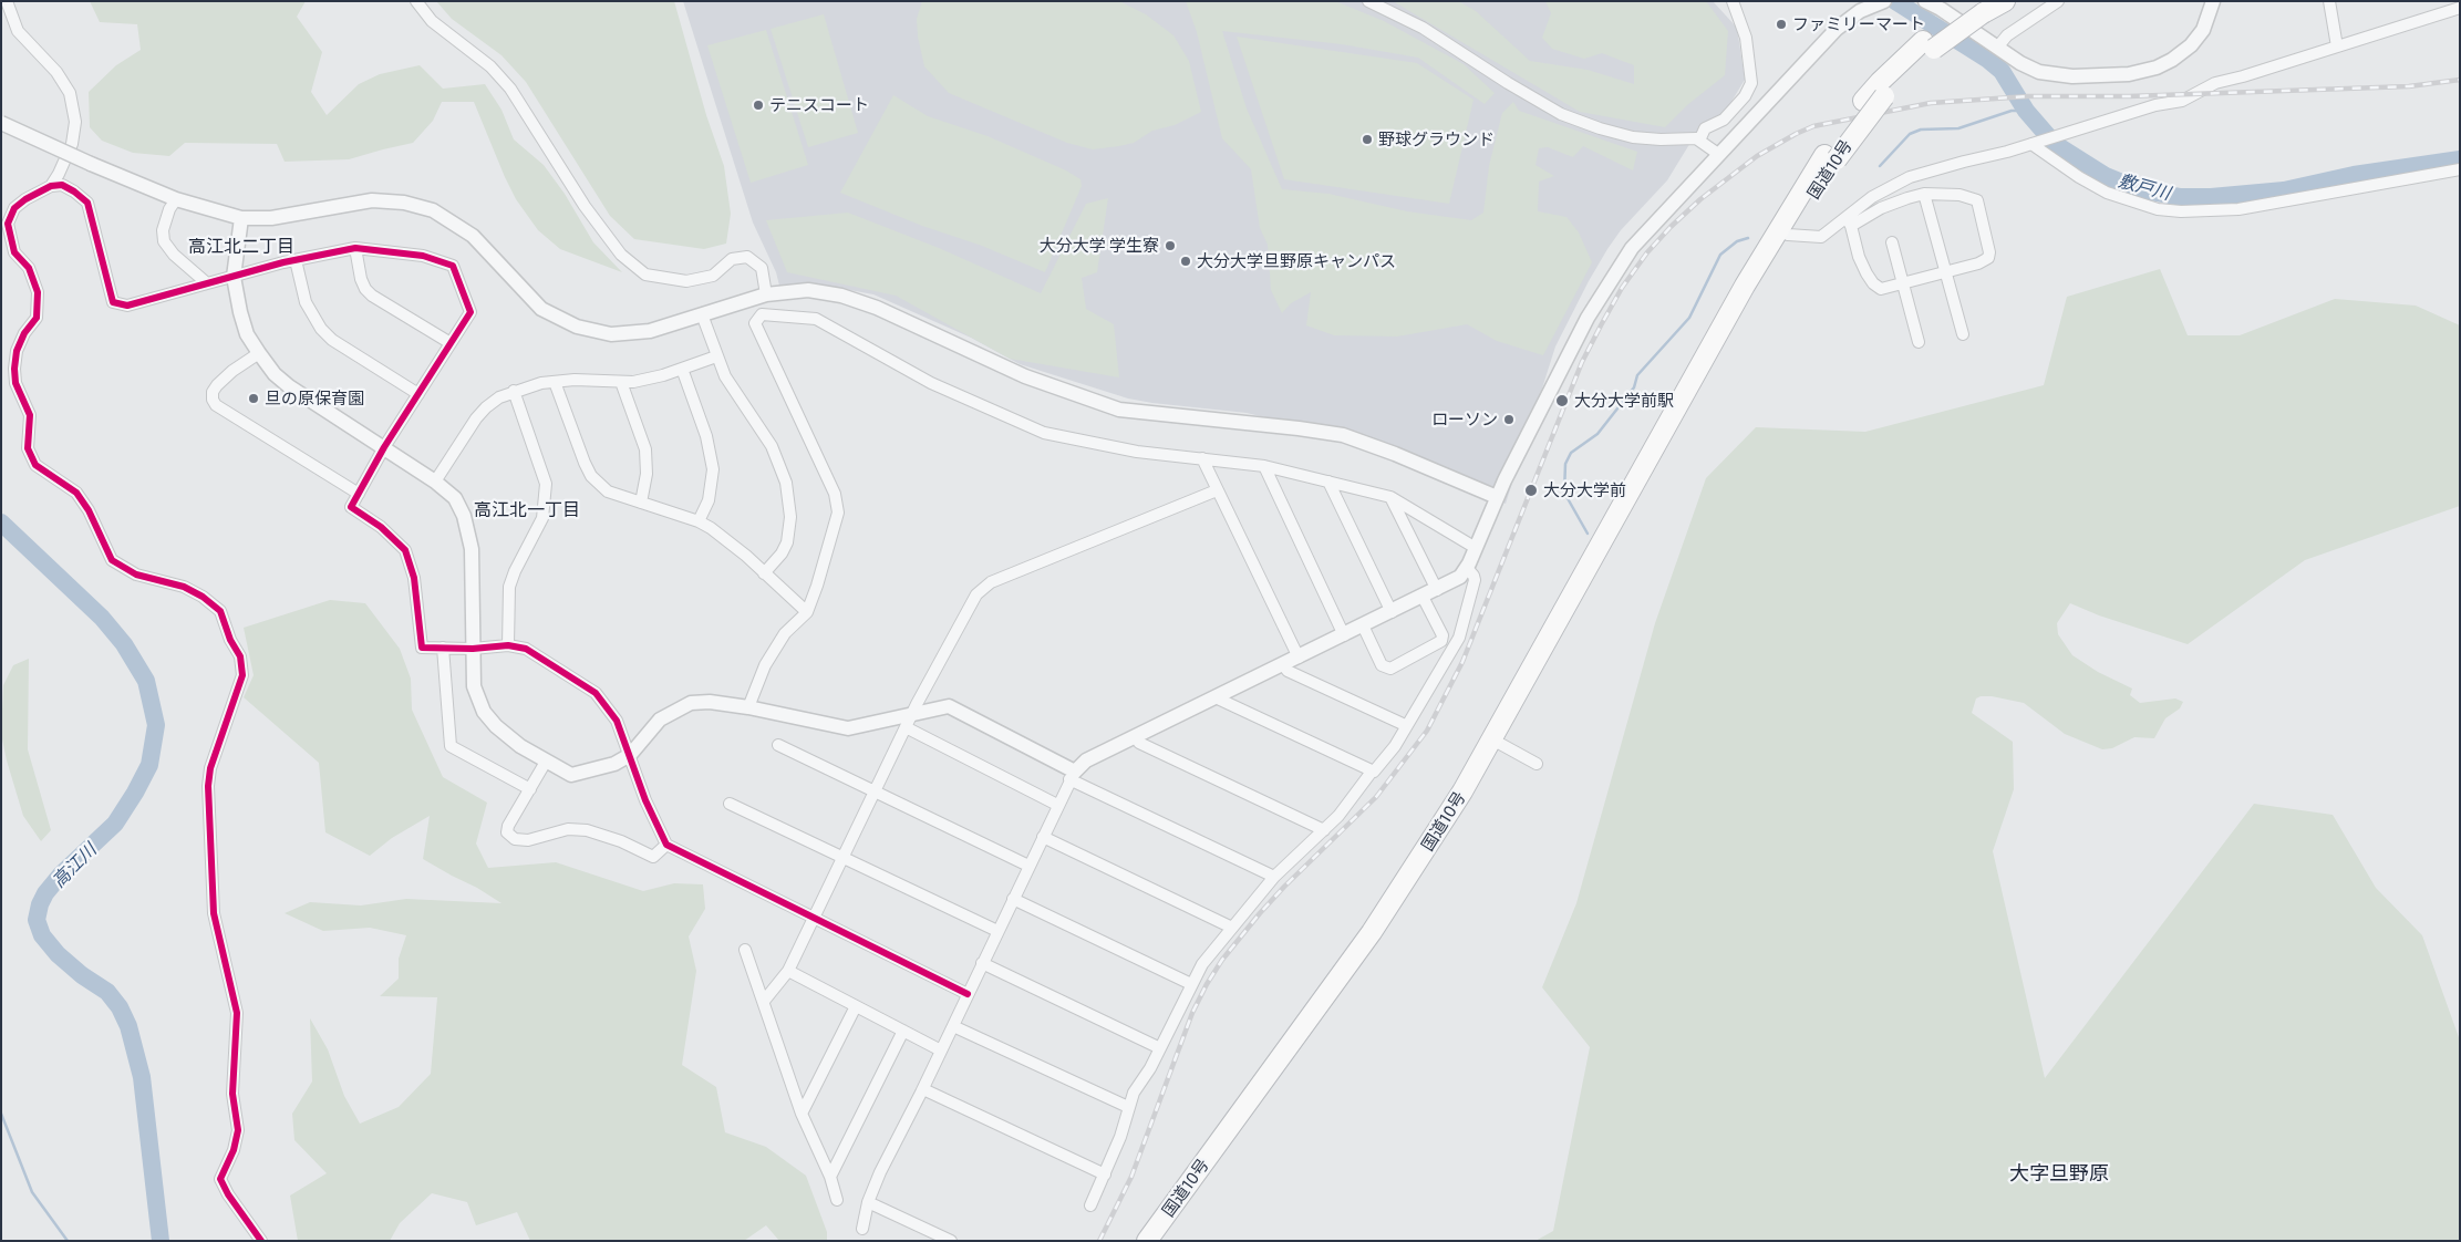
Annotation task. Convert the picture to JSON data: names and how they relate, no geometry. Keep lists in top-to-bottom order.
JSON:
{
  "streets": {
    "highway": ["国道10号"]
  },
  "districts": ["高江北二丁目", "高江北一丁目", "大字旦野原"],
  "water": ["敷戸川", "高江川"],
  "places": [
    "ファミリーマート",
    "テニスコート",
    "野球グラウンド",
    "大分大学 学生寮",
    "大分大学旦野原キャンパス",
    "旦の原保育園",
    "大分大学前駅",
    "ローソン",
    "大分大学前"
  ]
}
